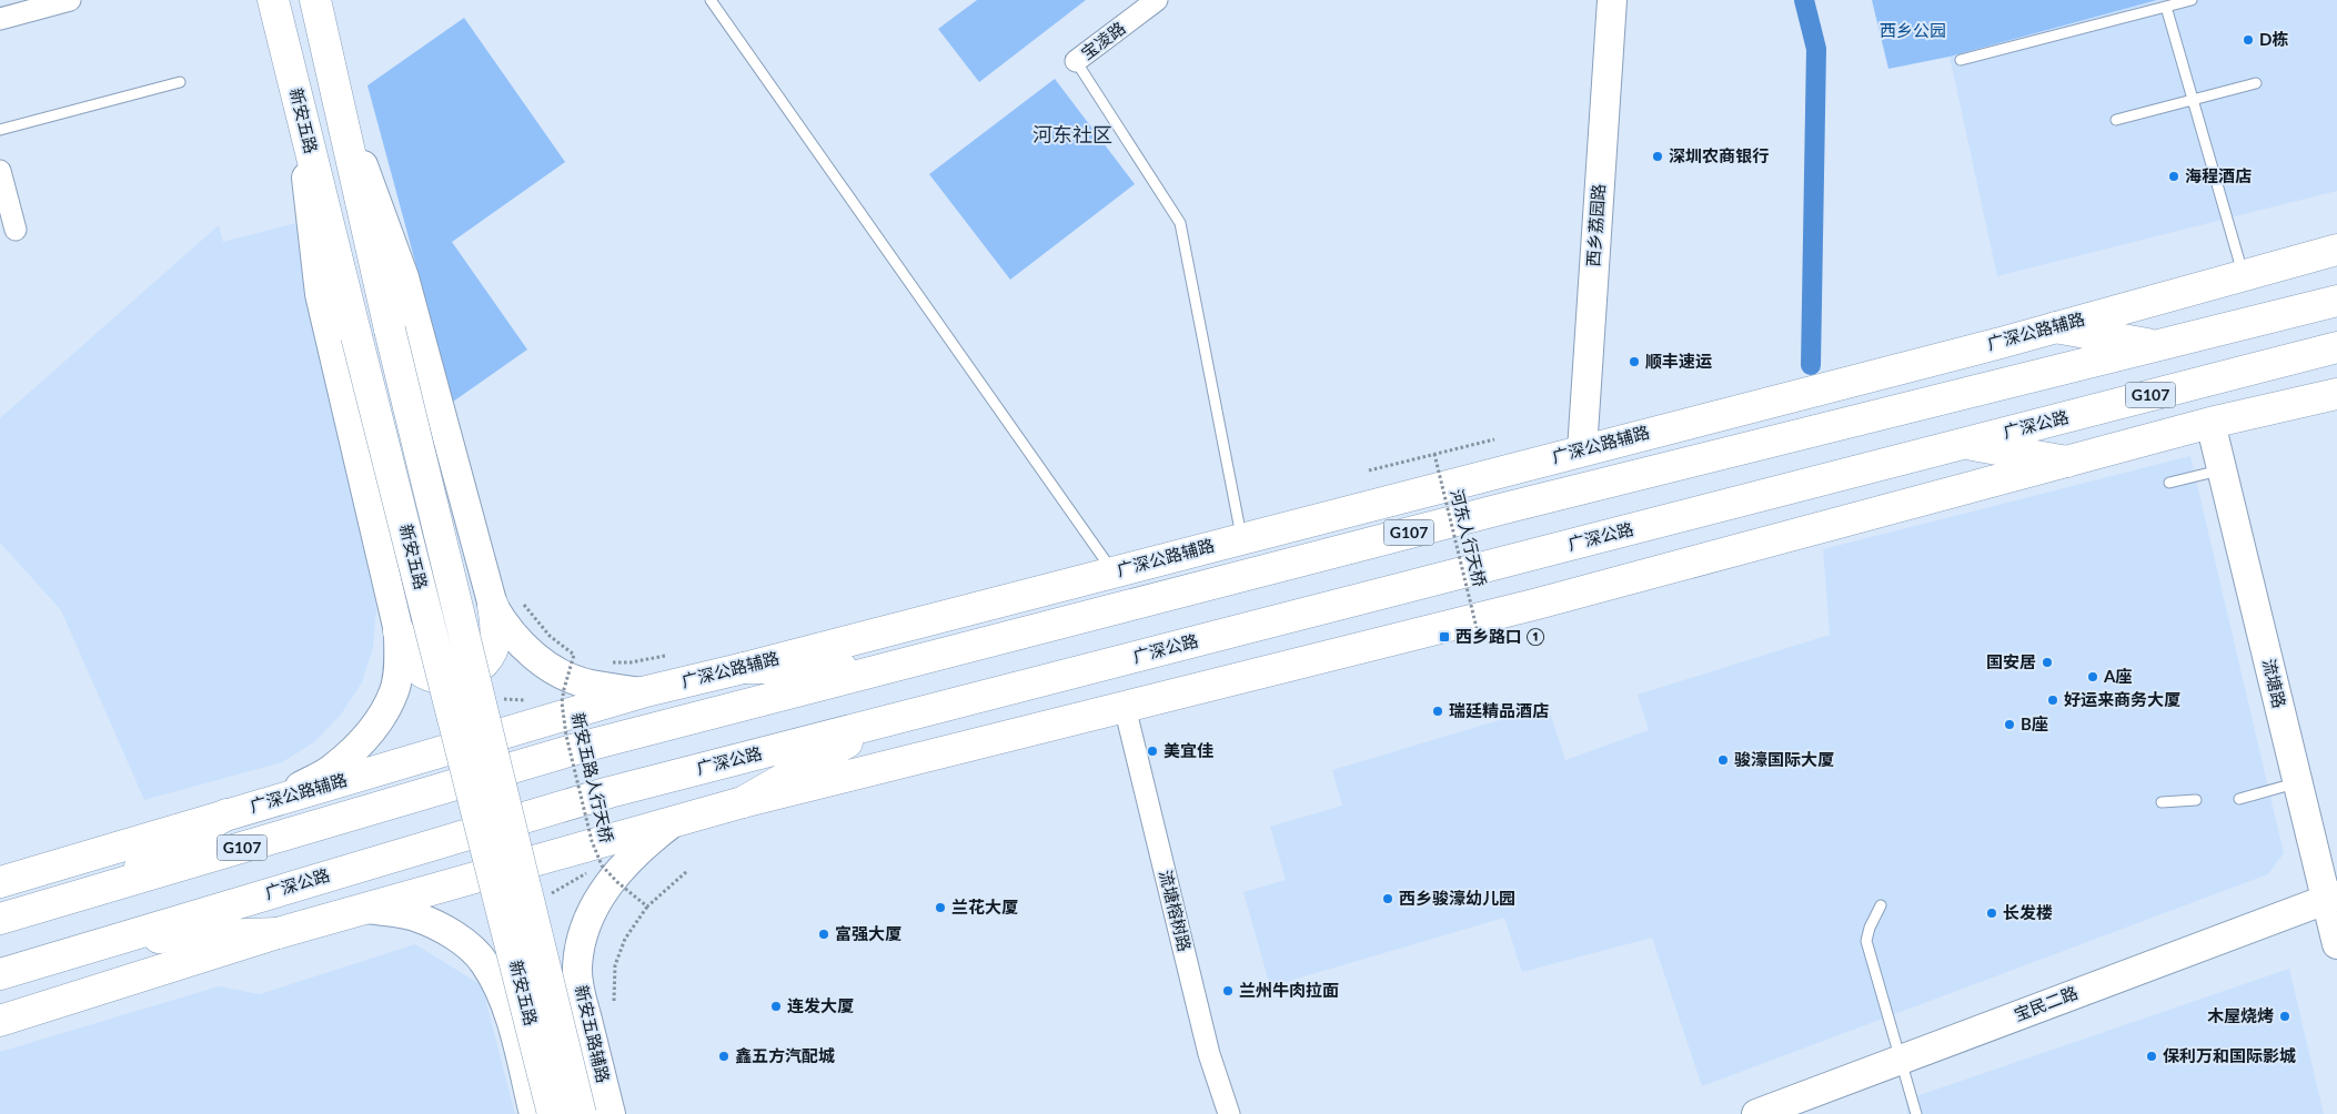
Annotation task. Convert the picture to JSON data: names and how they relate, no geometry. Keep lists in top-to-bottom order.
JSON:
{
  "streets": {
    "main road": [
      "新安五路",
      "西乡荔园路",
      "广深公路辅路",
      "G107",
      "广深公路",
      "流塘路",
      "宝民二路",
      "新安五路辅路"
    ],
    "street": ["宝凌路", "流塘榕树路"],
    "path": ["河东人行天桥", "新安五路人行天桥"]
  },
  "crossings": [
    ["西乡荔园路", "广深公路辅路"],
    ["流塘路", "宝民二路"]
  ],
  "districts": ["河东社区"],
  "parks": ["西乡公园"],
  "places": {
    "other": [
      "D栋",
      "深圳农商银行",
      "海程酒店",
      "顺丰速运",
      "国安居",
      "A座",
      "好运来商务大厦",
      "瑞廷精品酒店",
      "B座",
      "美宜佳",
      "骏濠国际大厦",
      "西乡骏濠幼儿园",
      "兰花大厦",
      "长发楼",
      "富强大厦",
      "兰州牛肉拉面",
      "连发大厦",
      "木屋烧烤",
      "鑫五方汽配城",
      "保利万和国际影城"
    ],
    "transit": ["西乡路口 ①"]
  }
}
